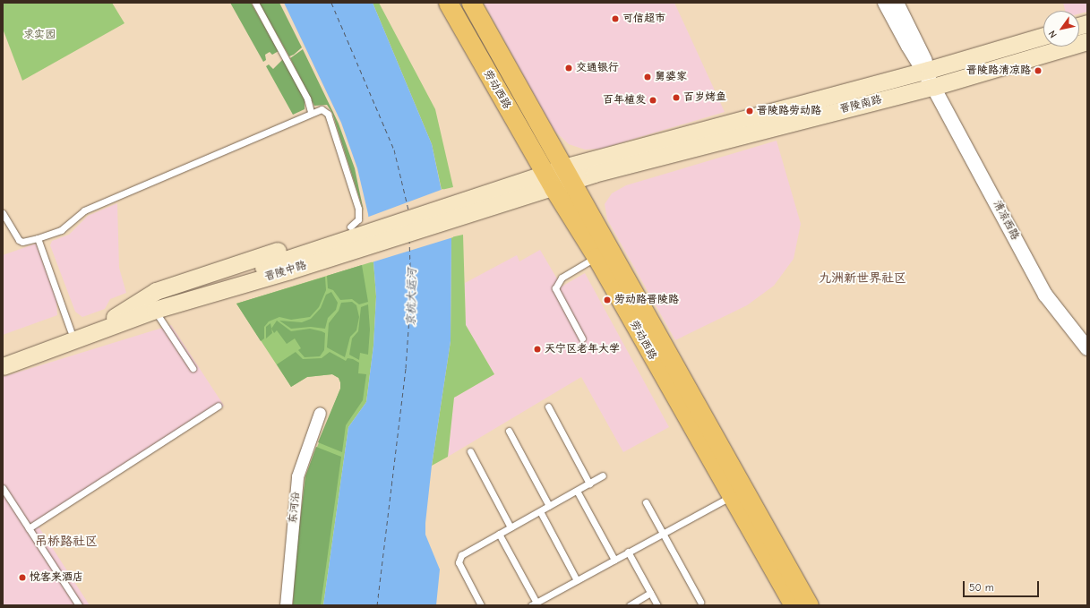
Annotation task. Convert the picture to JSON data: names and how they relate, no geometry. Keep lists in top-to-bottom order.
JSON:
{
  "streets": {
    "main road": ["劳动西路", "晋陵南路", "晋陵中路"],
    "street": ["清凉西路", "东河沿"]
  },
  "crossings": [
    ["劳动西路", "晋陵南路"],
    ["劳动西路", "晋陵中路"],
    ["晋陵南路", "清凉西路"],
    ["晋陵南路", "晋陵中路"]
  ],
  "districts": ["九洲新世界社区", "吊桥路社区"],
  "water": ["京杭大运河"],
  "parks": ["求实园"],
  "places": [
    "可信超市",
    "交通银行",
    "晋陵路清凉路",
    "舅婆家",
    "百岁烤鱼",
    "百年植发",
    "晋陵路劳动路",
    "劳动路晋陵路",
    "天宁区老年大学",
    "悦客来酒店"
  ],
  "scale_bar": "50 m",
  "north": "bottom left"
}
